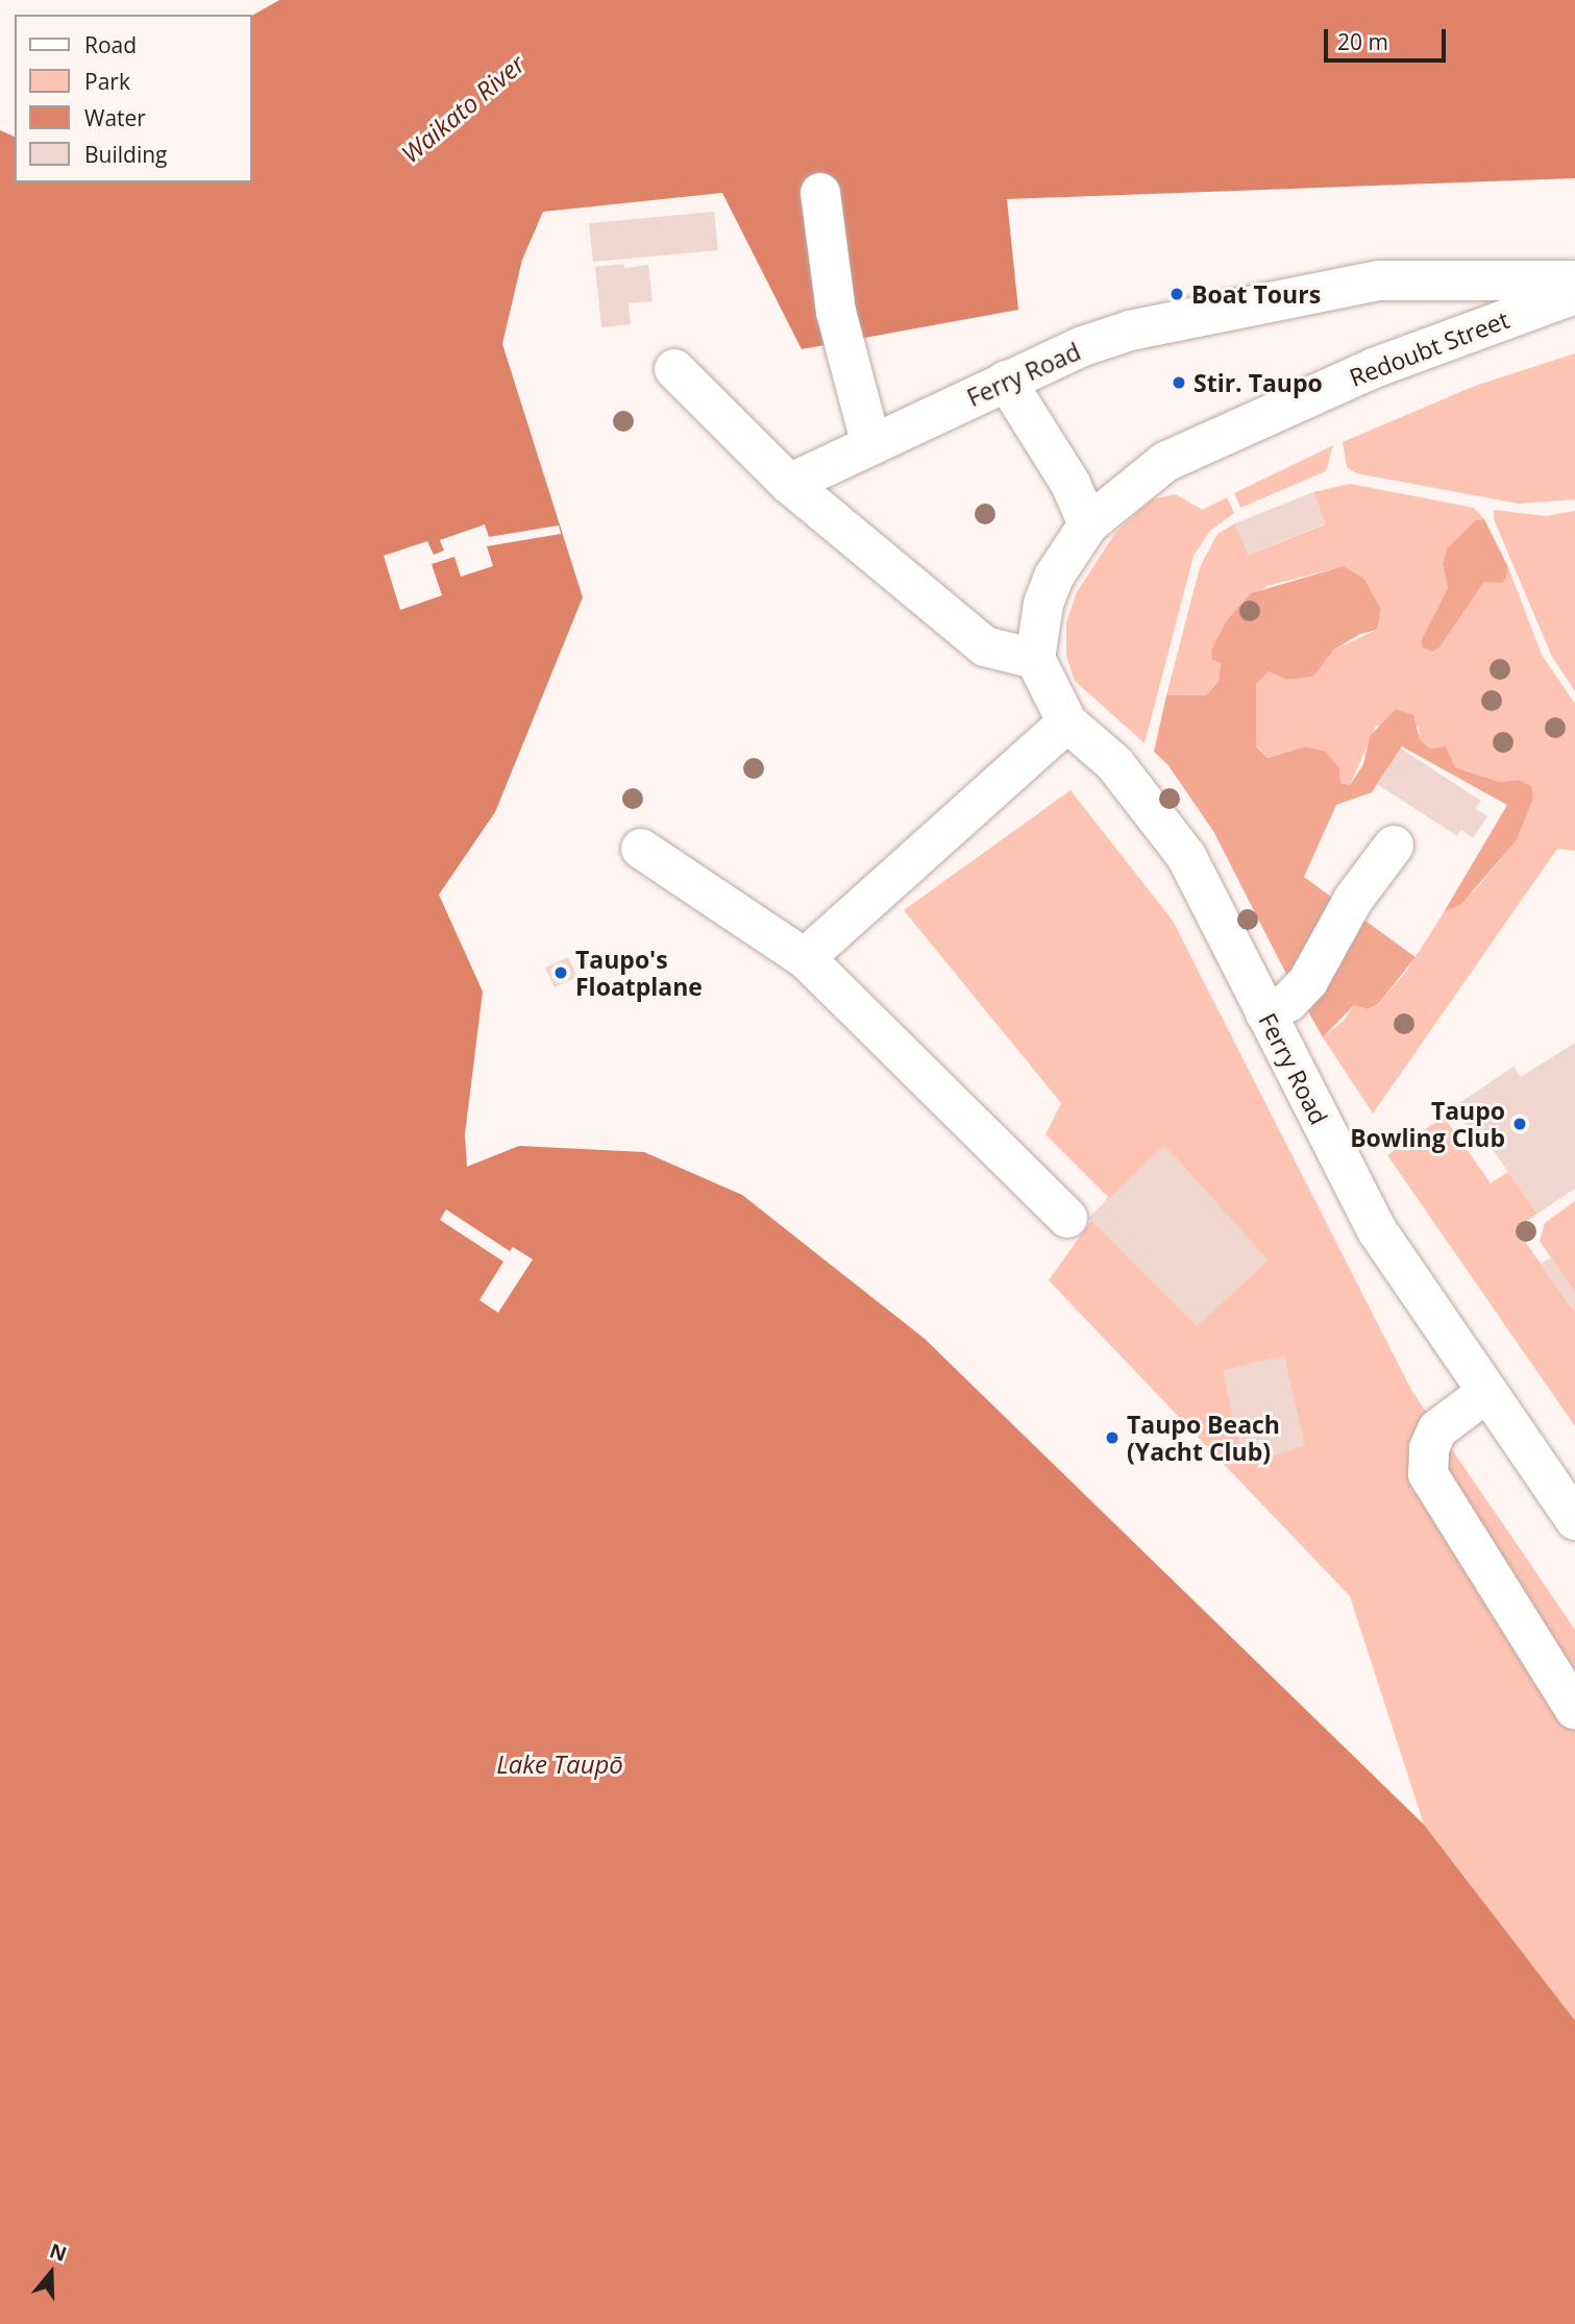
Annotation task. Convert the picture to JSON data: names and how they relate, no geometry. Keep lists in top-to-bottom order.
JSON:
{
  "streets": {
    "street": ["Redoubt Street", "Ferry Road"]
  },
  "water": ["Waikato River", "Lake Taupō"],
  "places": [
    "Boat Tours",
    "Stir. Taupo",
    "Taupo's Floatplane",
    "Taupo Bowling Club",
    "Taupo Beach (Yacht Club)"
  ],
  "legend": [
    "Road",
    "Park",
    "Water",
    "Building"
  ],
  "scale_bar": "20 m",
  "north": "top"
}
